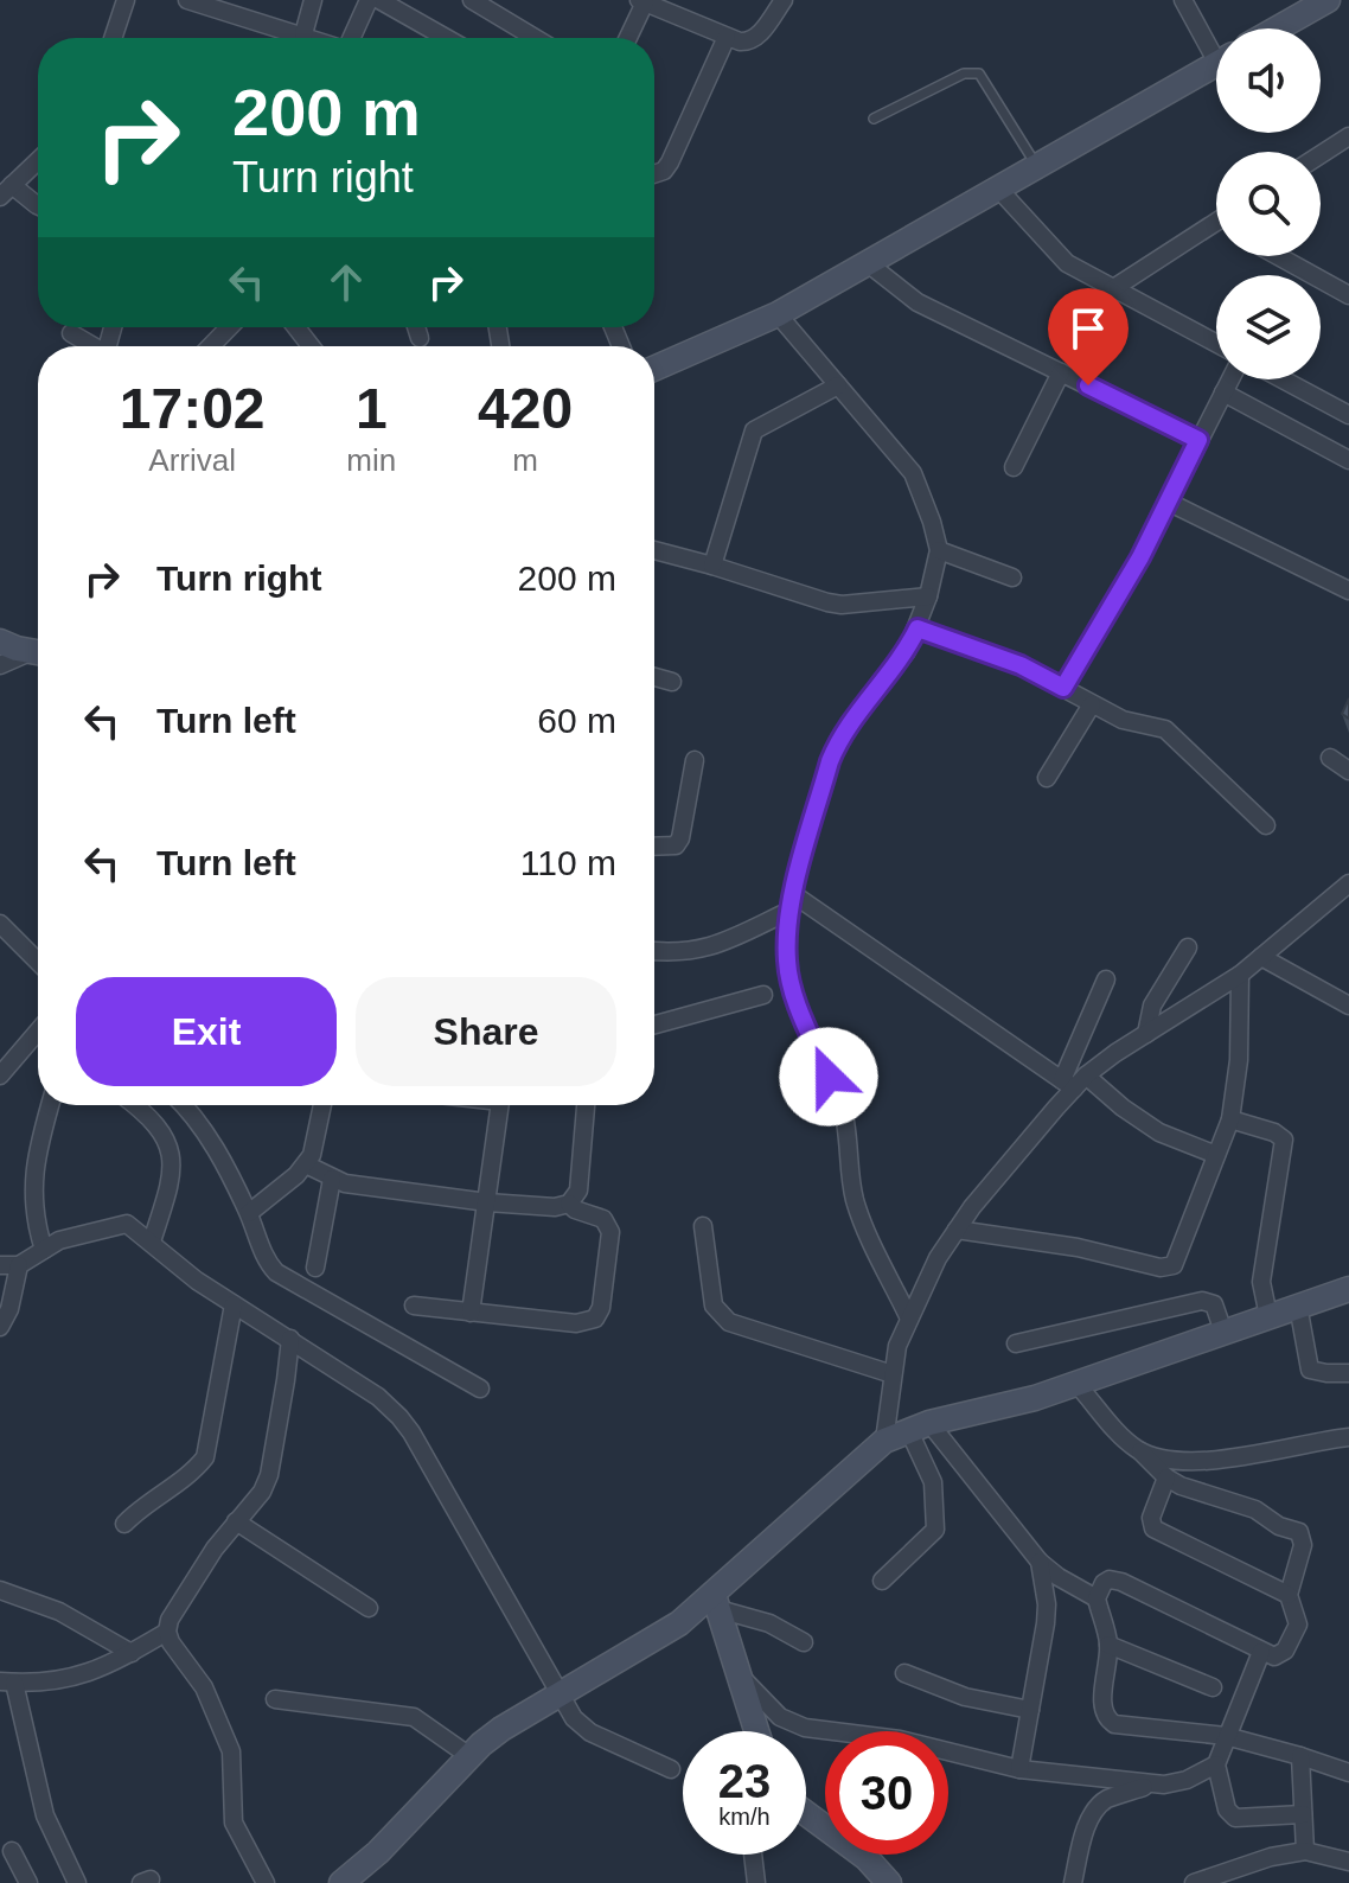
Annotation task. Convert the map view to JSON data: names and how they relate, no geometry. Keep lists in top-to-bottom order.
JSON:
{
  "page": {
    "turn": ["200 m", "Turn right"],
    "eta": [
      "17:02",
      "Arrival",
      "1",
      "min",
      "420",
      "m"
    ],
    "list": [
      {
        "name": "Turn right",
        "value": "200 m"
      },
      {
        "name": "Turn left",
        "value": "60 m"
      },
      {
        "name": "Turn left",
        "value": "110 m"
      }
    ],
    "buttons": ["Exit", "Share"],
    "speed": "23 km/h",
    "limit": "30"
  }
}
